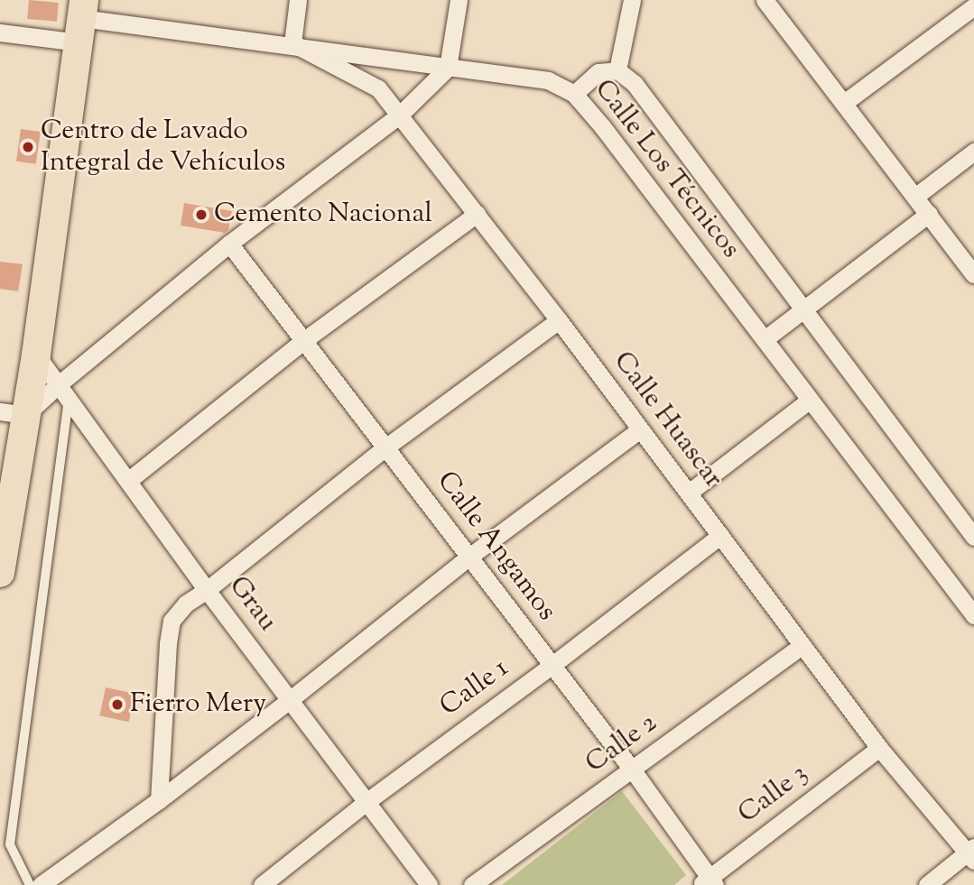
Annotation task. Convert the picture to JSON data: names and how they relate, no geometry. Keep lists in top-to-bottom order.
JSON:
{
  "streets": {
    "street": [
      "Calle Los Técnicos",
      "Calle Huascar",
      "Calle Angamos",
      "Grau",
      "Calle 1",
      "Calle 2",
      "Calle 3"
    ]
  },
  "crossings": [
    ["Calle Los Técnicos", "Calle Huascar"],
    ["Calle Huascar", "Calle 1"],
    ["Calle Huascar", "Calle 2"],
    ["Calle Huascar", "Calle 3"],
    ["Calle Angamos", "Calle 1"],
    ["Calle Angamos", "Calle 2"],
    ["Calle Angamos", "Calle 3"],
    ["Grau", "Calle 1"]
  ],
  "places": ["Centro de Lavado Integral de Vehículos", "Cemento Nacional", "Fierro Mery"]
}
